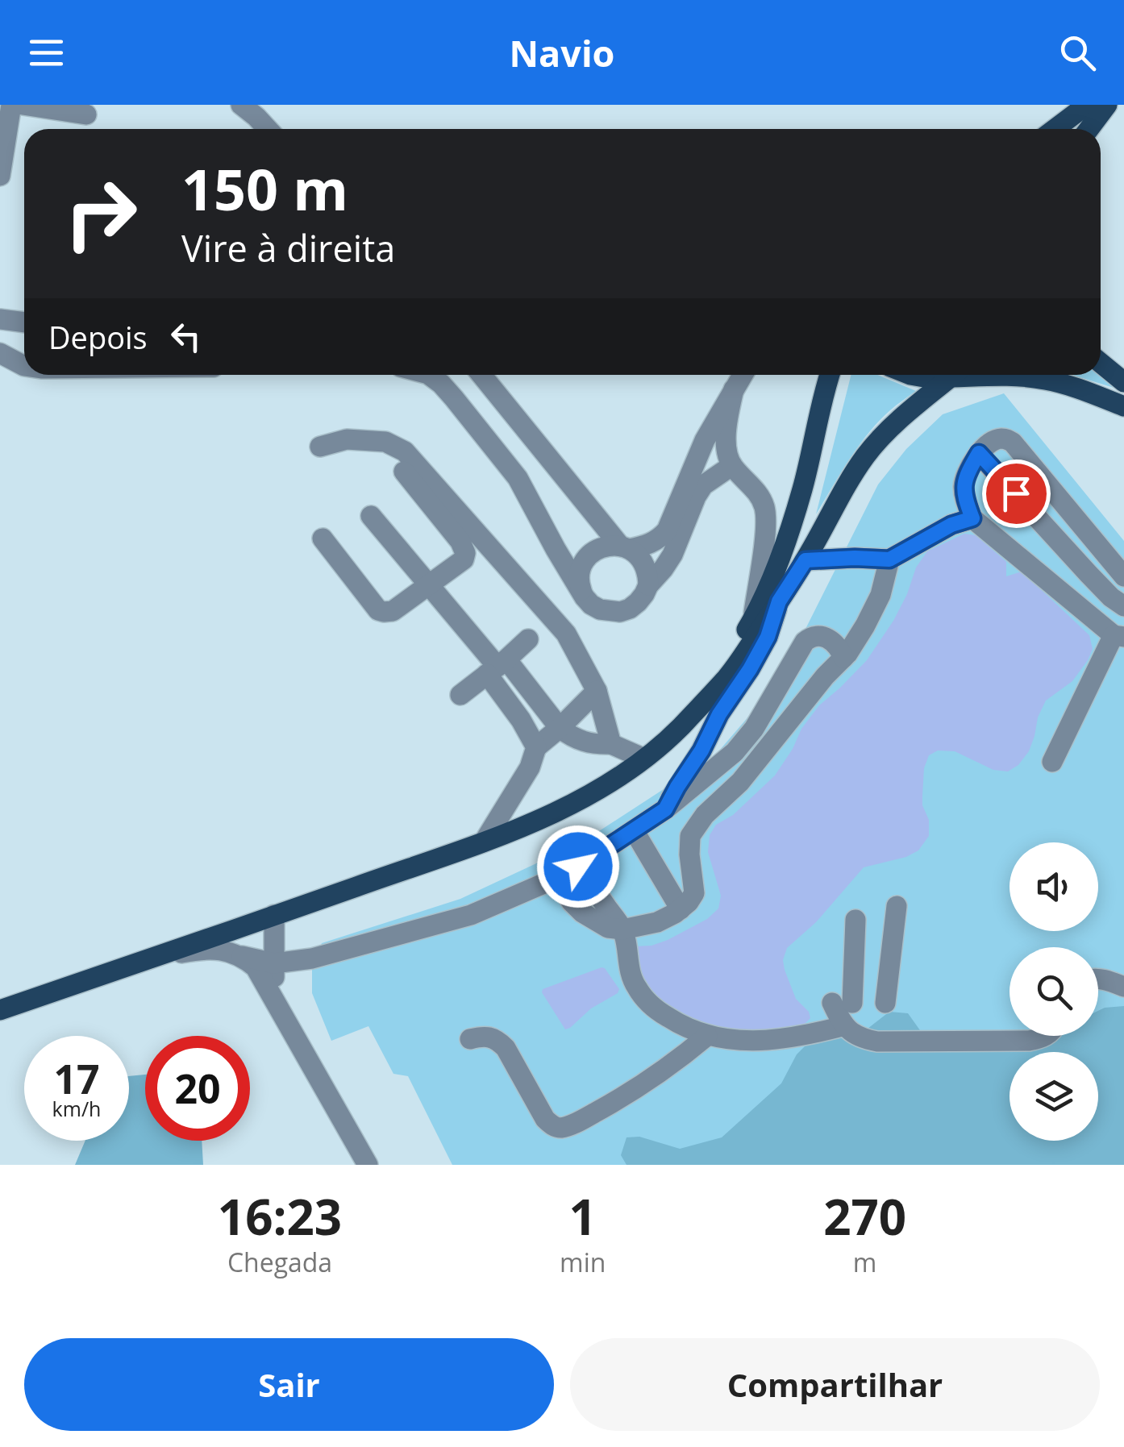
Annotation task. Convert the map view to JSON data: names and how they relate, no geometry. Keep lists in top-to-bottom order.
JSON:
{
  "page": {
    "header": "Navio",
    "turn": ["150 m", "Vire à direita"],
    "then": "Depois",
    "speed": "17 km/h",
    "limit": "20",
    "eta": [
      "16:23",
      "Chegada",
      "1",
      "min",
      "270",
      "m"
    ],
    "buttons": ["Sair", "Compartilhar"]
  }
}
